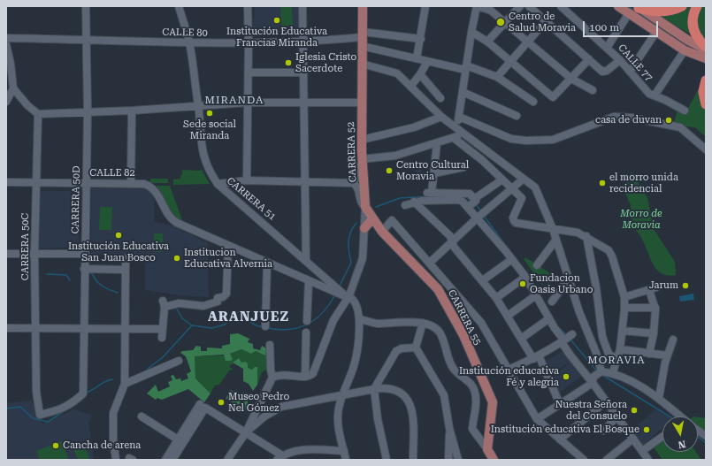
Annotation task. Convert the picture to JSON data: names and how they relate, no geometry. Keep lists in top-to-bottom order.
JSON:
{
  "streets": {
    "main road": ["CARRERA 52", "CARRERA 55"],
    "street": [
      "CALLE 80",
      "CALLE 77",
      "CALLE 82",
      "CARRERA 51",
      "CARRERA 50D",
      "CARRERA 50C"
    ]
  },
  "crossings": [
    ["CALLE 80", "CARRERA 52"],
    ["CALLE 80", "CARRERA 51"],
    ["CALLE 80", "CARRERA 50D"],
    ["CARRERA 52", "CALLE 82"],
    ["CARRERA 52", "CARRERA 51"],
    ["CARRERA 52", "CARRERA 55"],
    ["CALLE 82", "CARRERA 51"],
    ["CALLE 82", "CARRERA 50D"],
    ["CALLE 82", "CARRERA 50C"],
    ["CARRERA 50D", "CARRERA 50C"]
  ],
  "districts": ["MIRANDA", "ARANJUEZ", "MORAVIA"],
  "parks": ["Morro de Moravia"],
  "places": [
    "Institución Educativa Francias Miranda",
    "Centro de Salud Moravia",
    "Iglesia Cristo Sacerdote",
    "Sede social Miranda",
    "casa de duvan",
    "Centro Cultural Moravia",
    "el morro unida recidencial",
    "Institución Educativa San Juan Bosco",
    "Institucion Educativa Alvernia",
    "Fundacion Oasis Urbano",
    "Jarum",
    "Institución educativa Fé y alegria",
    "Museo Pedro Nel Gómez",
    "Nuestra Señora del Consuelo",
    "Institución educativa El Bosque",
    "Cancha de arena"
  ],
  "scale_bar": "100 m",
  "north": "bottom"
}
